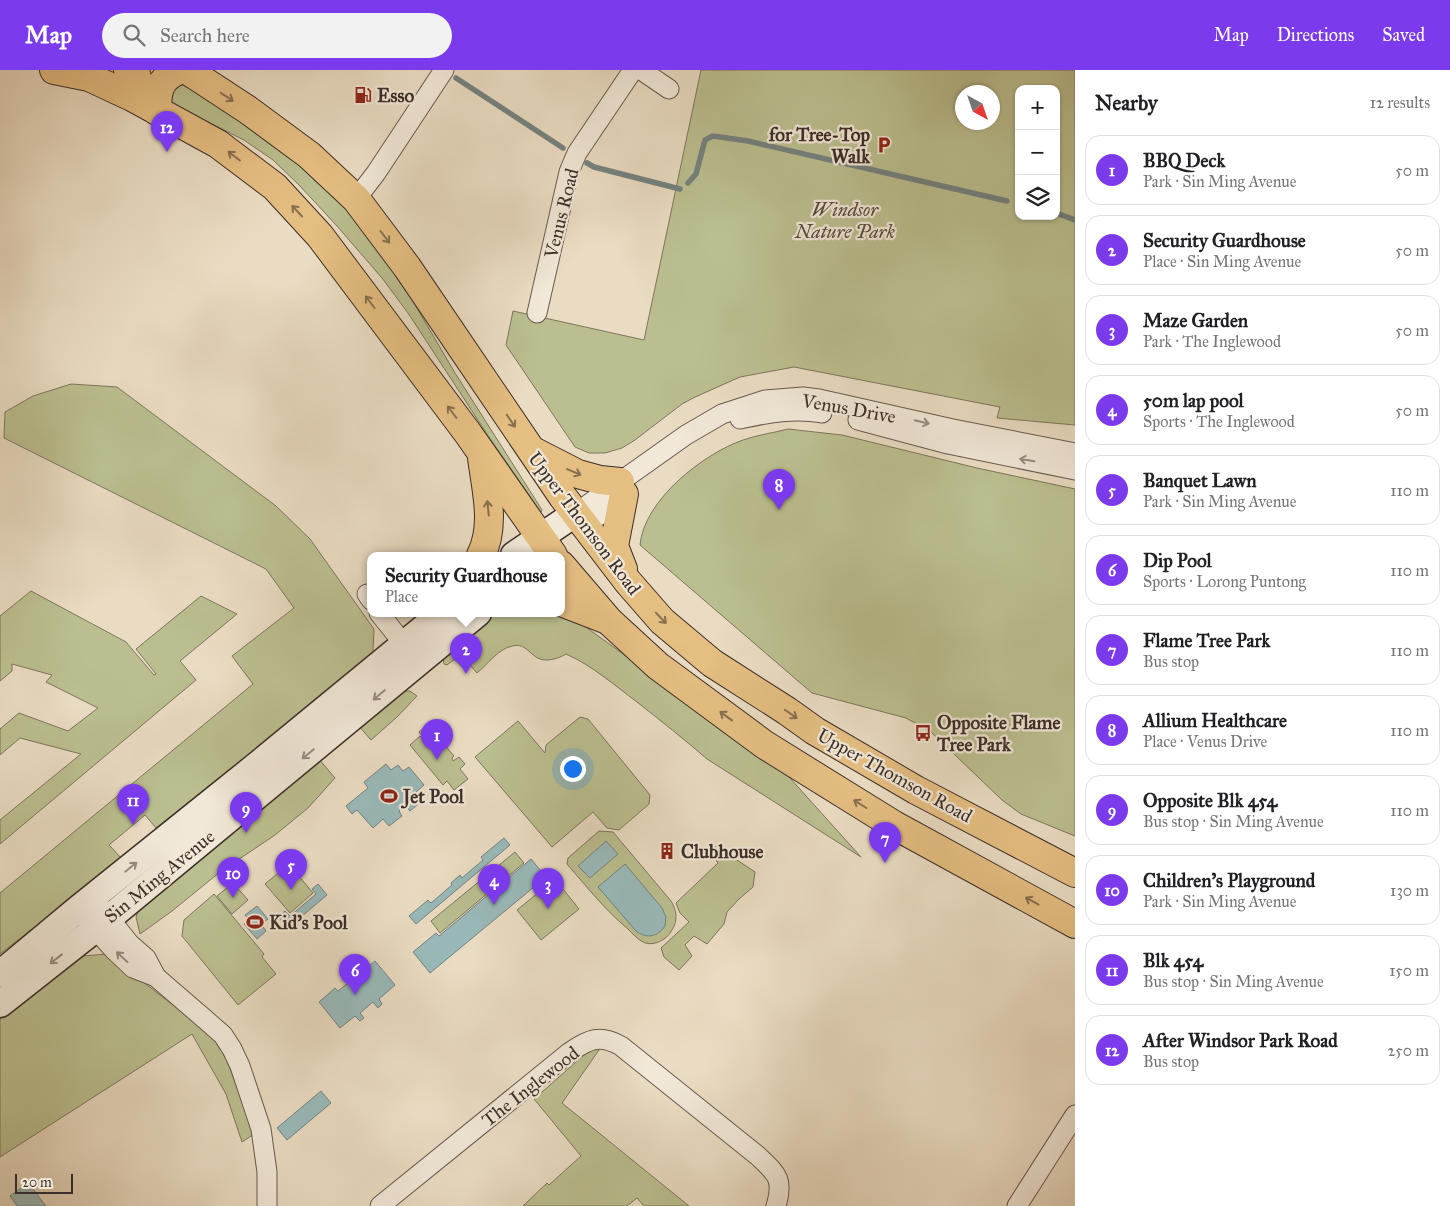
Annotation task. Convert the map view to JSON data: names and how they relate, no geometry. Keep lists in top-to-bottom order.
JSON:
{
  "streets": {
    "main road": ["Venus Drive", "Upper Thomson Road", "Sin Ming Avenue"],
    "street": ["Venus Road", "The Inglewood"]
  },
  "crossings": [
    ["Venus Drive", "Upper Thomson Road"]
  ],
  "parks": ["Windsor Nature Park"],
  "places": {
    "fuel station": ["Esso"],
    "parking": ["for Tree-Top Walk"],
    "bus stop": ["Opposite Flame Tree Park"],
    "sports": ["Jet Pool", "Kid's Pool"],
    "building": ["Clubhouse"]
  },
  "scale_bar": "20 m",
  "north": "bottom right",
  "page": {
    "header": "Map",
    "search": "Search here",
    "nav": ["Map", "Directions", "Saved"],
    "heading": ["Nearby", "12 results"],
    "map_buttons": ["+", "−"],
    "pins": [
      "12",
      "8",
      "2",
      "1",
      "11",
      "9",
      "7",
      "5",
      "10",
      "4",
      "3",
      "6"
    ],
    "list": [
      {
        "mark": "1",
        "name": "BBQ Deck",
        "note": "Park · Sin Ming Avenue",
        "value": "50 m"
      },
      {
        "mark": "2",
        "name": "Security Guardhouse",
        "note": "Place · Sin Ming Avenue",
        "value": "50 m"
      },
      {
        "mark": "3",
        "name": "Maze Garden",
        "note": "Park · The Inglewood",
        "value": "50 m"
      },
      {
        "mark": "4",
        "name": "50m lap pool",
        "note": "Sports · The Inglewood",
        "value": "50 m"
      },
      {
        "mark": "5",
        "name": "Banquet Lawn",
        "note": "Park · Sin Ming Avenue",
        "value": "110 m"
      },
      {
        "mark": "6",
        "name": "Dip Pool",
        "note": "Sports · Lorong Puntong",
        "value": "110 m"
      },
      {
        "mark": "7",
        "name": "Flame Tree Park",
        "note": "Bus stop",
        "value": "110 m"
      },
      {
        "mark": "8",
        "name": "Allium Healthcare",
        "note": "Place · Venus Drive",
        "value": "110 m"
      },
      {
        "mark": "9",
        "name": "Opposite Blk 454",
        "note": "Bus stop · Sin Ming Avenue",
        "value": "110 m"
      },
      {
        "mark": "10",
        "name": "Children's Playground",
        "note": "Park · Sin Ming Avenue",
        "value": "130 m"
      },
      {
        "mark": "11",
        "name": "Blk 454",
        "note": "Bus stop · Sin Ming Avenue",
        "value": "150 m"
      },
      {
        "mark": "12",
        "name": "After Windsor Park Road",
        "note": "Bus stop",
        "value": "250 m"
      }
    ],
    "popup": ["Security Guardhouse", "Place"],
    "scale": "20 m"
  }
}
